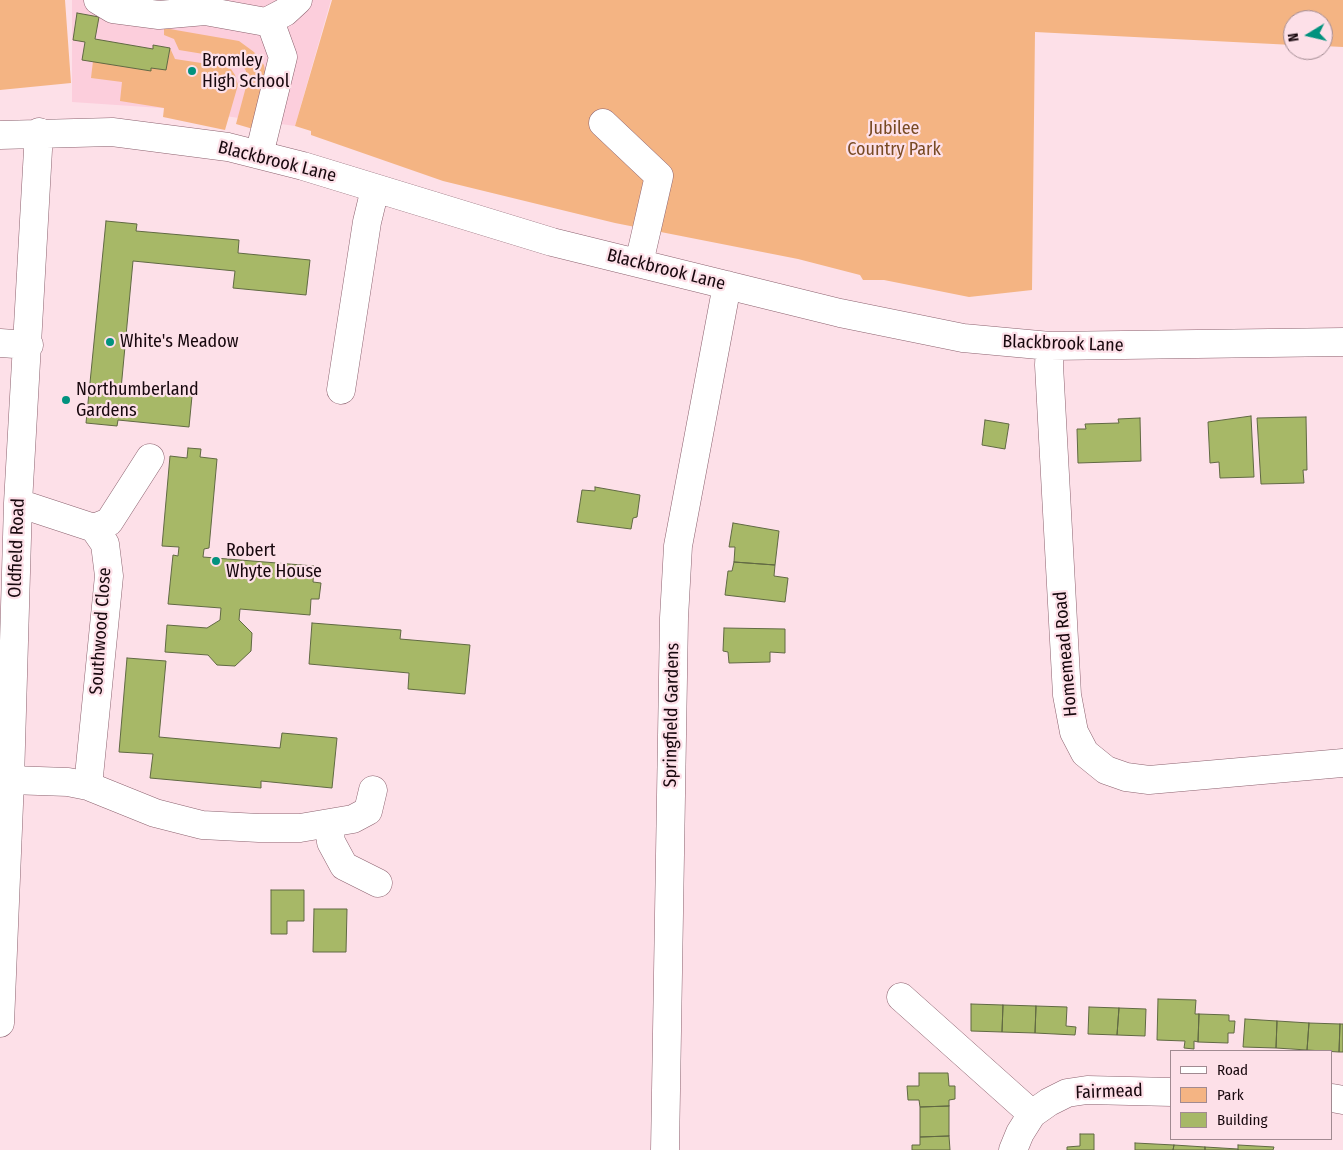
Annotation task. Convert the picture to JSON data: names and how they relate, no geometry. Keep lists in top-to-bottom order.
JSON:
{
  "streets": {
    "street": [
      "Blackbrook Lane",
      "Oldfield Road",
      "Southwood Close",
      "Homemead Road",
      "Springfield Gardens",
      "Fairmead"
    ]
  },
  "crossings": [
    ["Blackbrook Lane", "Oldfield Road"],
    ["Blackbrook Lane", "Homemead Road"],
    ["Blackbrook Lane", "Springfield Gardens"]
  ],
  "parks": ["Jubilee Country Park"],
  "places": [
    "Bromley High School",
    "White's Meadow",
    "Northumberland Gardens",
    "Robert Whyte House"
  ],
  "legend": ["Road", "Park", "Building"],
  "north": "left"
}
